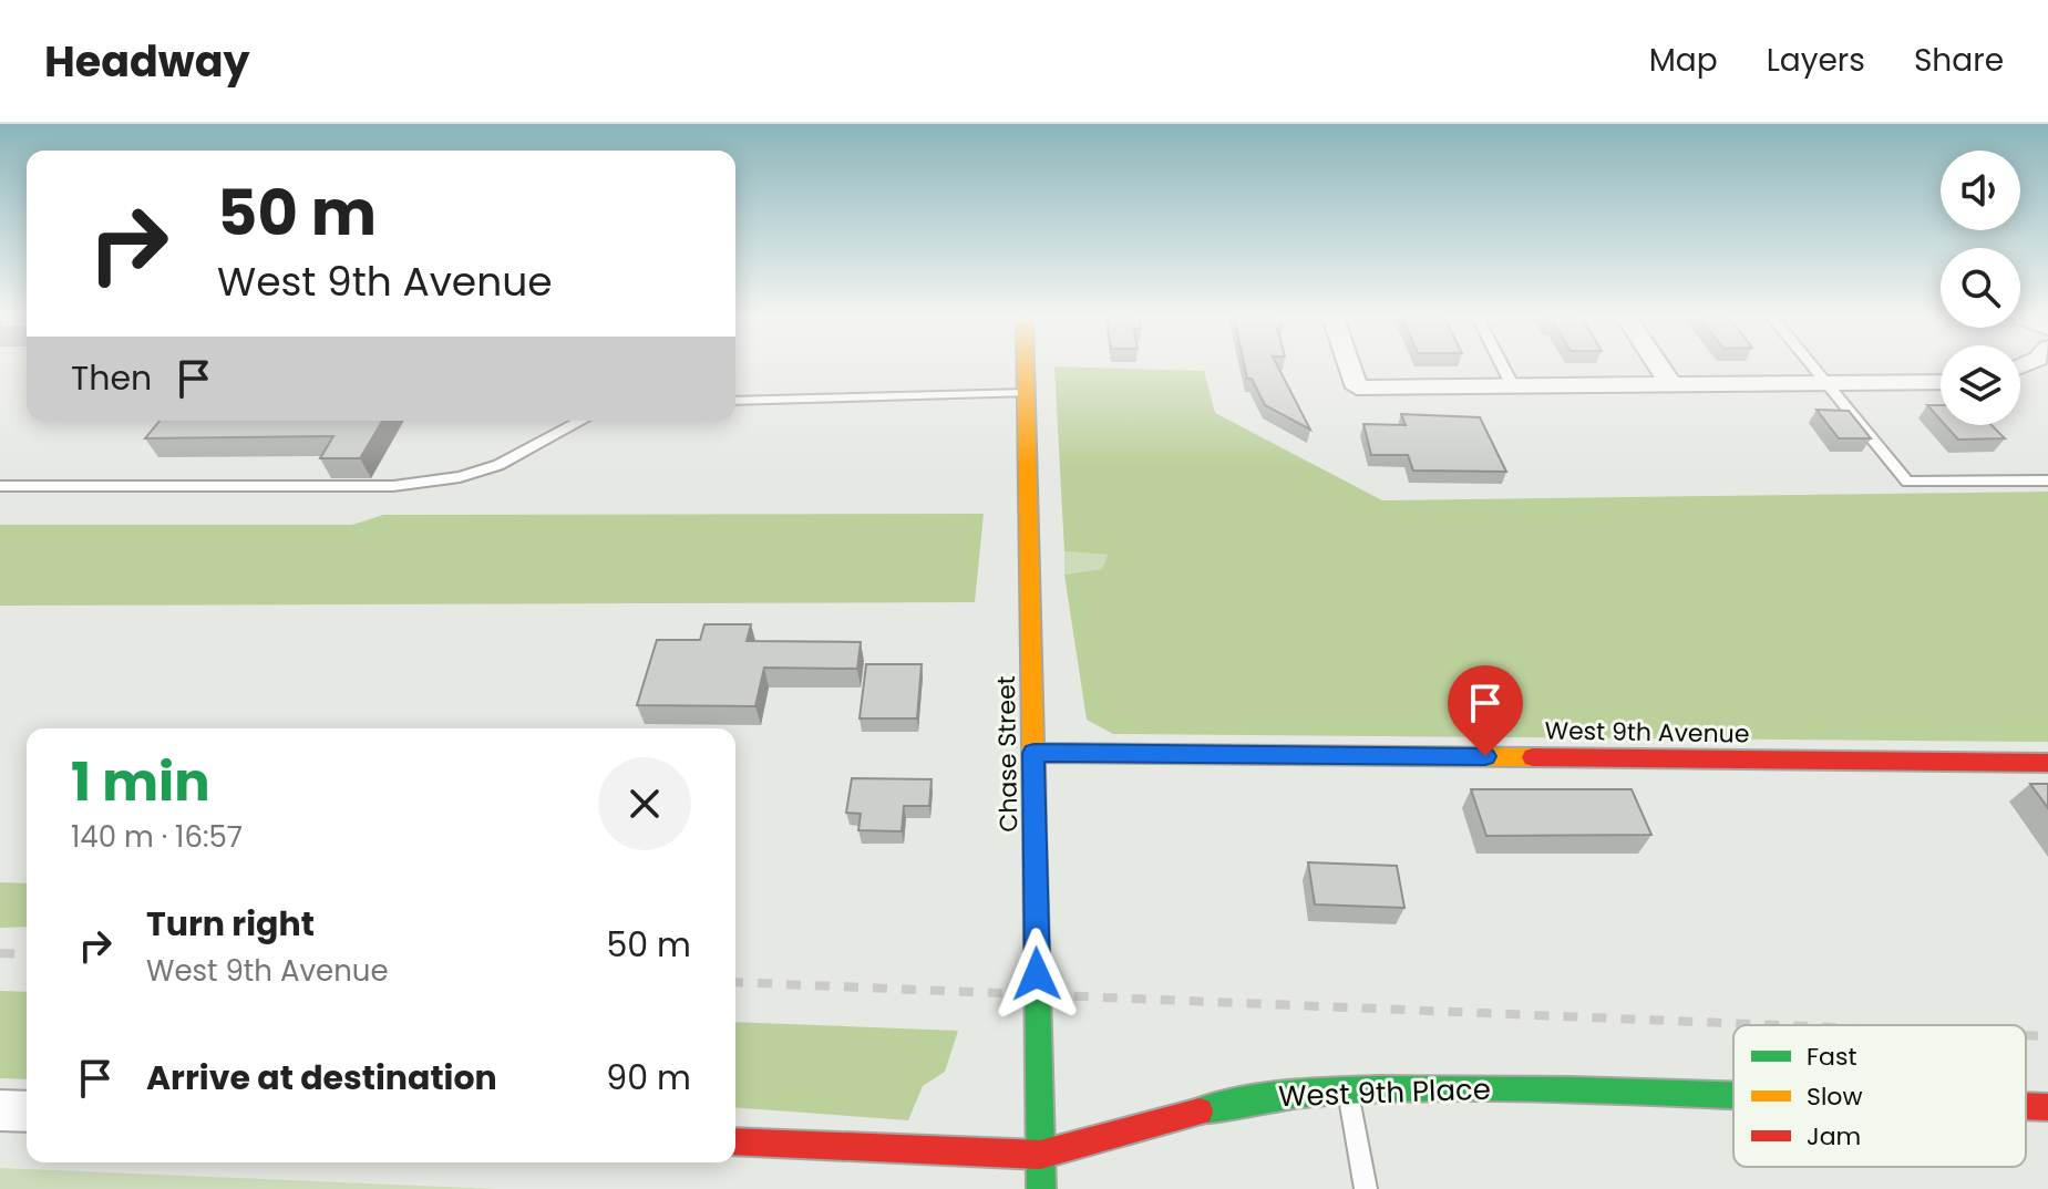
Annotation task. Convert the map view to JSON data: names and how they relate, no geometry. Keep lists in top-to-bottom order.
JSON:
{
  "streets": {
    "street": ["West 9th Avenue", "Chase Street", "West 9th Place"]
  },
  "crossings": [
    ["West 9th Avenue", "Chase Street"],
    ["Chase Street", "West 9th Place"]
  ],
  "legend": ["Fast", "Slow", "Jam"],
  "page": {
    "header": "Headway",
    "nav": ["Map", "Layers", "Share"],
    "turn": ["50 m", "West 9th Avenue"],
    "then": "Then",
    "heading": ["1 min", "140 m · 16:57"],
    "list": [
      {
        "name": "Turn right",
        "note": "West 9th Avenue",
        "value": "50 m"
      },
      {
        "name": "Arrive at destination",
        "value": "90 m"
      }
    ]
  }
}
